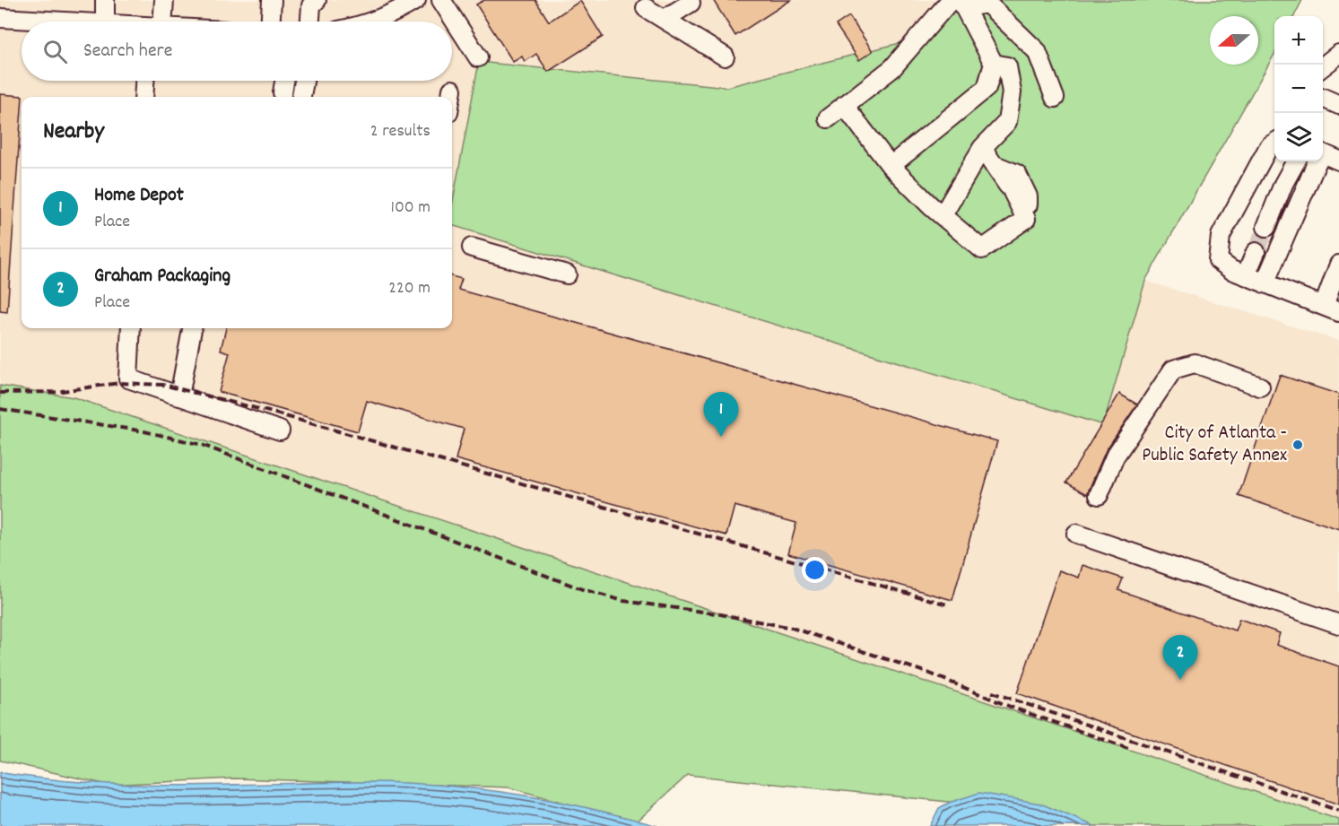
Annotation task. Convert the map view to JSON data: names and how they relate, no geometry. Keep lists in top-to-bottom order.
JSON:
{
  "places": ["City of Atlanta - Public Safety Annex"],
  "north": "left",
  "page": {
    "map_buttons": ["+", "−"],
    "search": "Search here",
    "heading": ["Nearby", "2 results"],
    "list": [
      {
        "mark": "1",
        "name": "Home Depot",
        "note": "Place",
        "value": "100 m"
      },
      {
        "mark": "2",
        "name": "Graham Packaging",
        "note": "Place",
        "value": "220 m"
      }
    ],
    "pins": ["1", "2"]
  }
}
